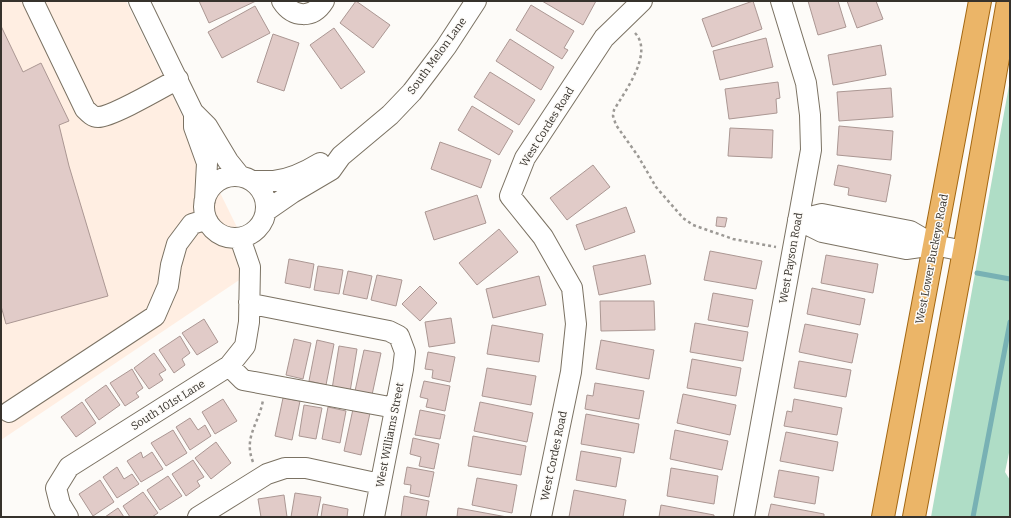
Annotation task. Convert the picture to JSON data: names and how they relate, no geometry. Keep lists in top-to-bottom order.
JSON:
{
  "streets": {
    "main road": ["West Lower Buckeye Road"],
    "street": [
      "South Melon Lane",
      "West Cordes Road",
      "West Payson Road",
      "South 101st Lane",
      "West Williams Street"
    ]
  },
  "crossings": [
    ["South Melon Lane", "South 101st Lane"],
    ["South 101st Lane", "West Williams Street"]
  ]
}
